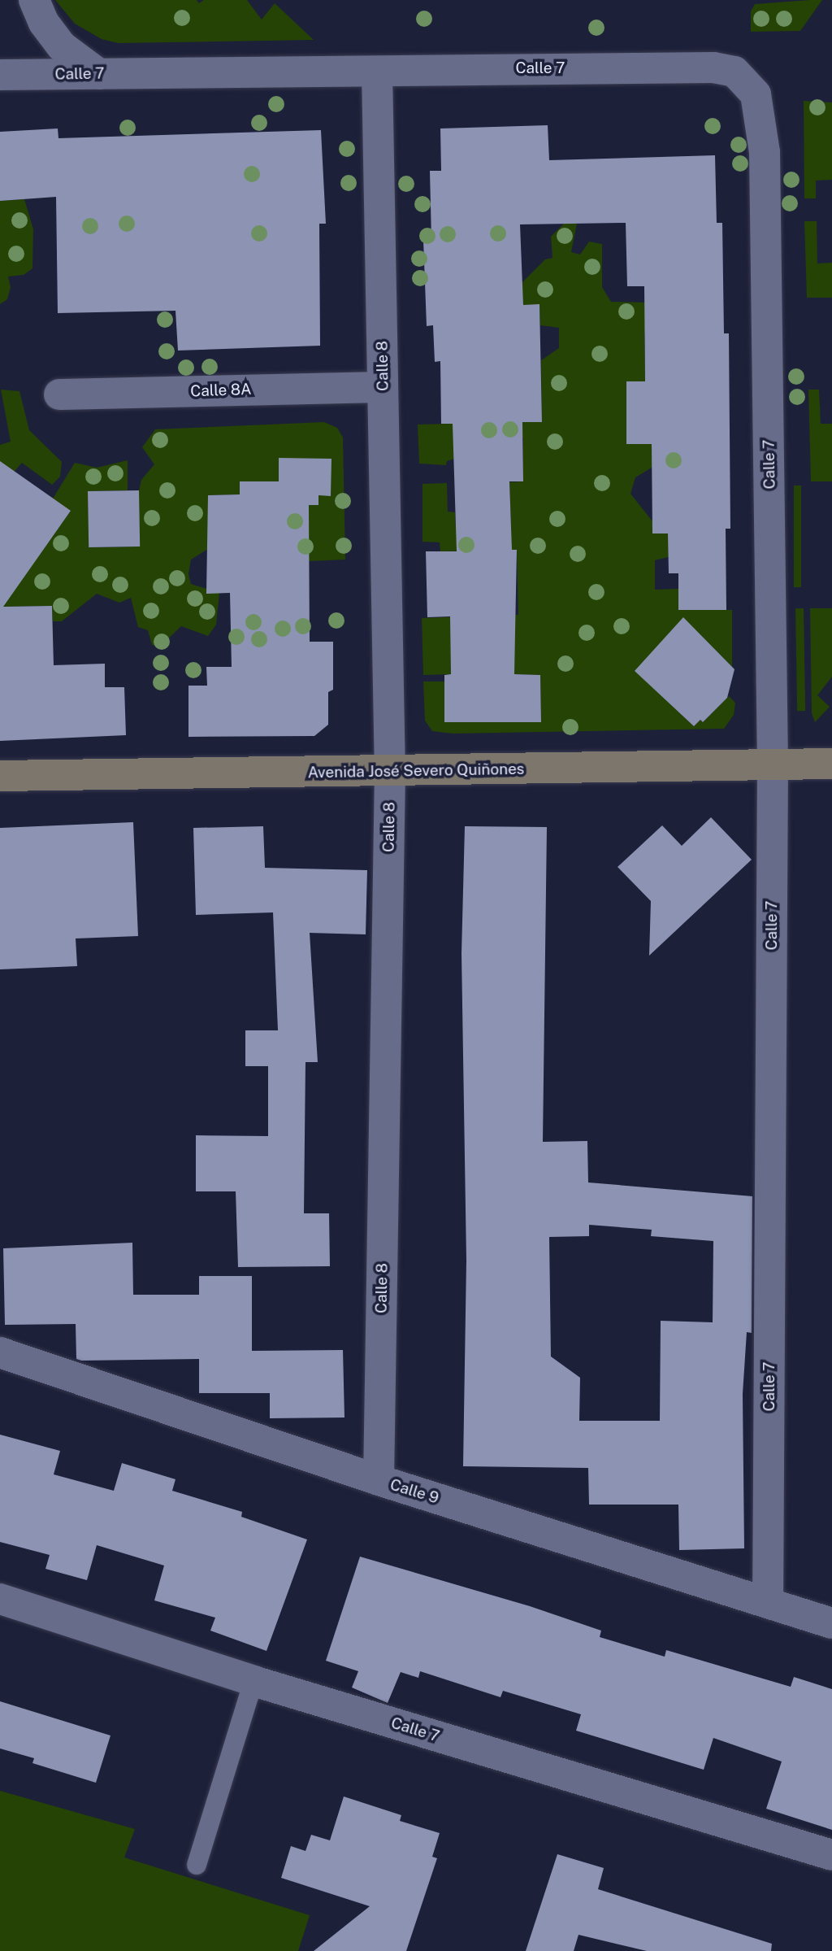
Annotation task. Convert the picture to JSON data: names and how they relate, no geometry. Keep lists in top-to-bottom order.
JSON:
{
  "streets": {
    "street": [
      "Calle 7",
      "Calle 8",
      "Calle 8A",
      "Avenida José Severo Quiñones",
      "Calle 9"
    ]
  },
  "crossings": [
    ["Calle 7", "Calle 8"],
    ["Calle 7", "Avenida José Severo Quiñones"],
    ["Calle 7", "Calle 9"],
    ["Calle 8", "Calle 8A"],
    ["Calle 8", "Avenida José Severo Quiñones"],
    ["Calle 8", "Calle 9"]
  ]
}
